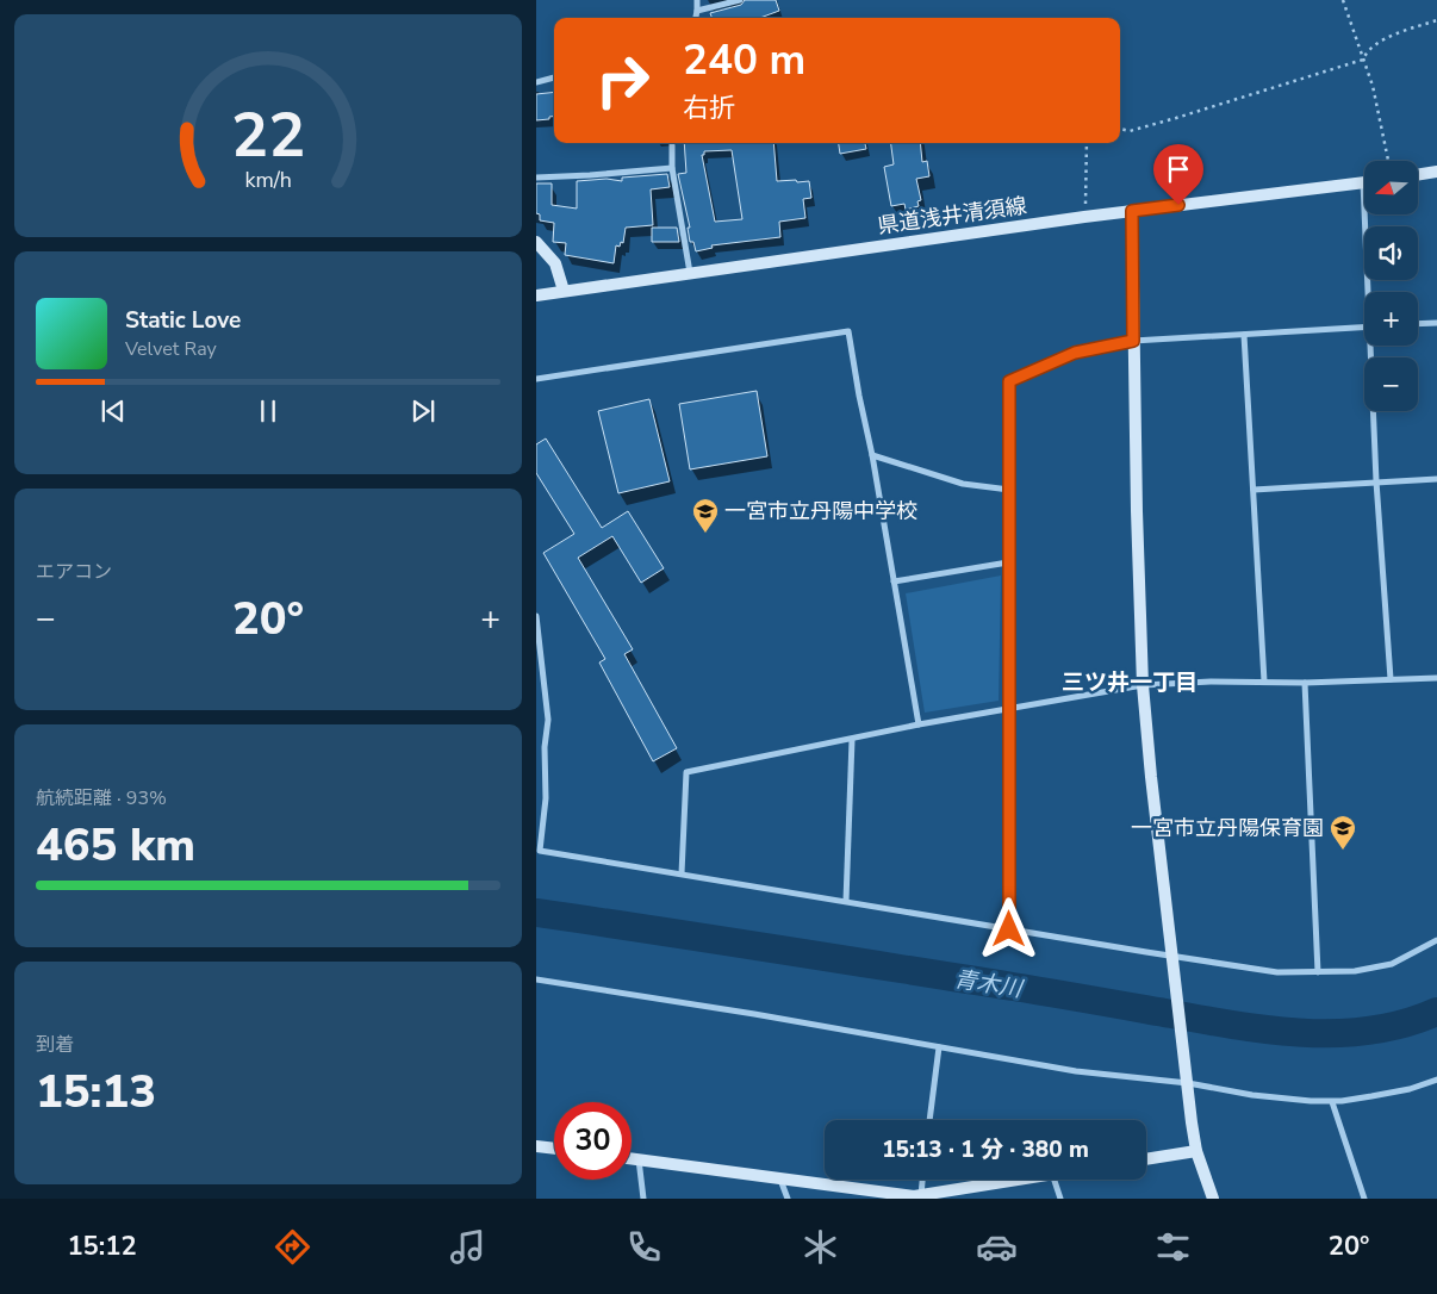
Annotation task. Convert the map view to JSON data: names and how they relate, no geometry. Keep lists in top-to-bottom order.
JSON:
{
  "streets": {
    "street": ["県道浅井清須線"]
  },
  "districts": ["三ツ井一丁目"],
  "water": ["青木川"],
  "places": {
    "school or university": ["一宮市立丹陽中学校", "一宮市立丹陽保育園"]
  },
  "north": "left",
  "page": {
    "turn": ["240 m", "右折"],
    "map_buttons": ["+", "−"],
    "song": ["Static Love", "Velvet Ray"],
    "tile": [
      "エアコン",
      ["航続距離 · 93%", "465 km"],
      ["到着", "15:13"]
    ],
    "heat": ["−", "20°", "+"],
    "limit": "30",
    "trip": "15:13 · 1 分 · 380 m",
    "tabs": ["15:12", "20°"],
    "gauge": ["22", "km/h"]
  }
}
